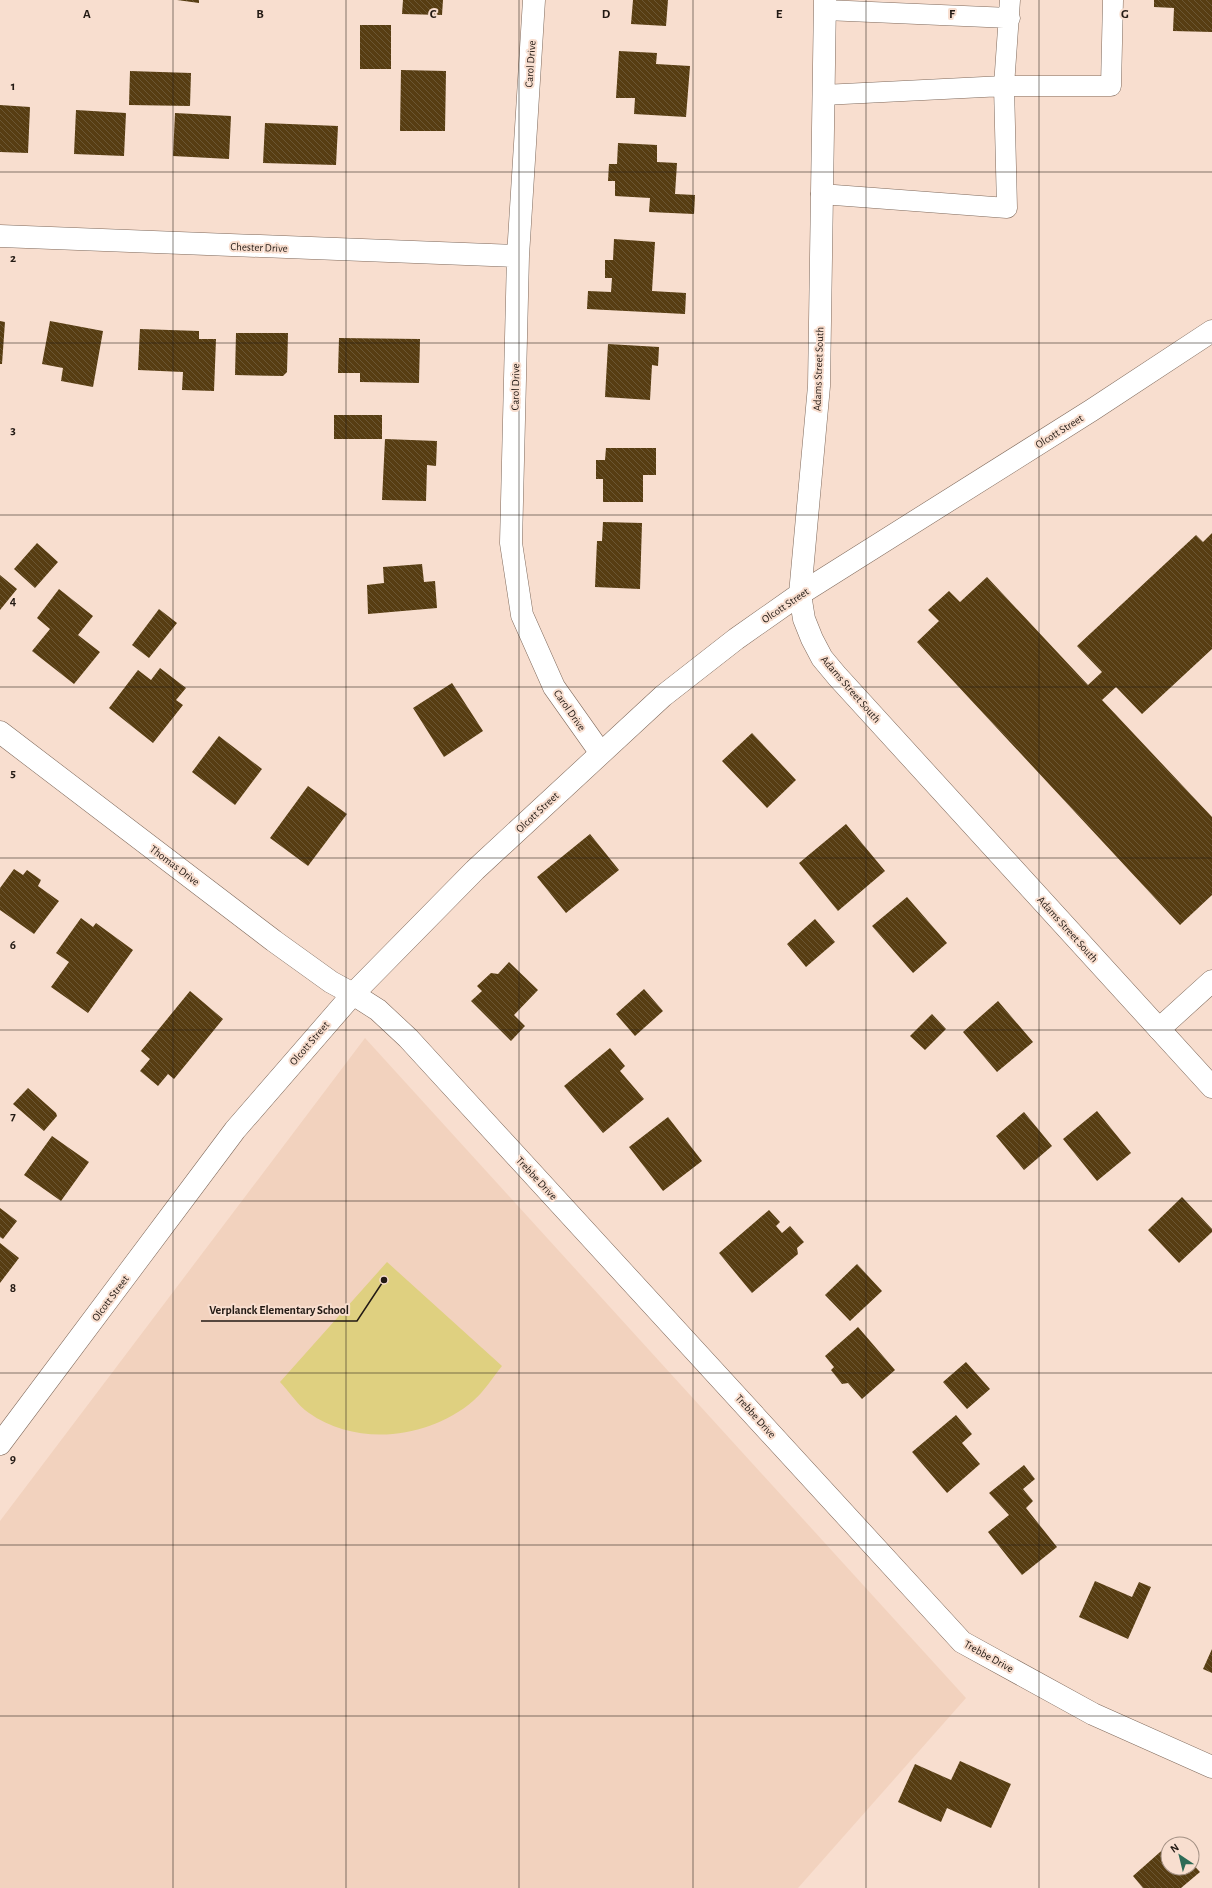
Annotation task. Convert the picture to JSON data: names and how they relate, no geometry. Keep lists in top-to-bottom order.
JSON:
{
  "streets": {
    "street": [
      "Carol Drive",
      "Chester Drive",
      "Adams Street South",
      "Olcott Street",
      "Thomas Drive",
      "Trebbe Drive"
    ]
  },
  "crossings": [
    ["Carol Drive", "Chester Drive"],
    ["Carol Drive", "Olcott Street"],
    ["Adams Street South", "Olcott Street"],
    ["Olcott Street", "Thomas Drive"],
    ["Olcott Street", "Trebbe Drive"],
    ["Thomas Drive", "Trebbe Drive"]
  ],
  "places": ["Verplanck Elementary School"],
  "north": "top left",
  "grid": {
    "columns": [
      "A",
      "B",
      "C",
      "D",
      "E",
      "F",
      "G"
    ],
    "rows": [
      "1",
      "2",
      "3",
      "4",
      "5",
      "6",
      "7",
      "8",
      "9"
    ]
  }
}
